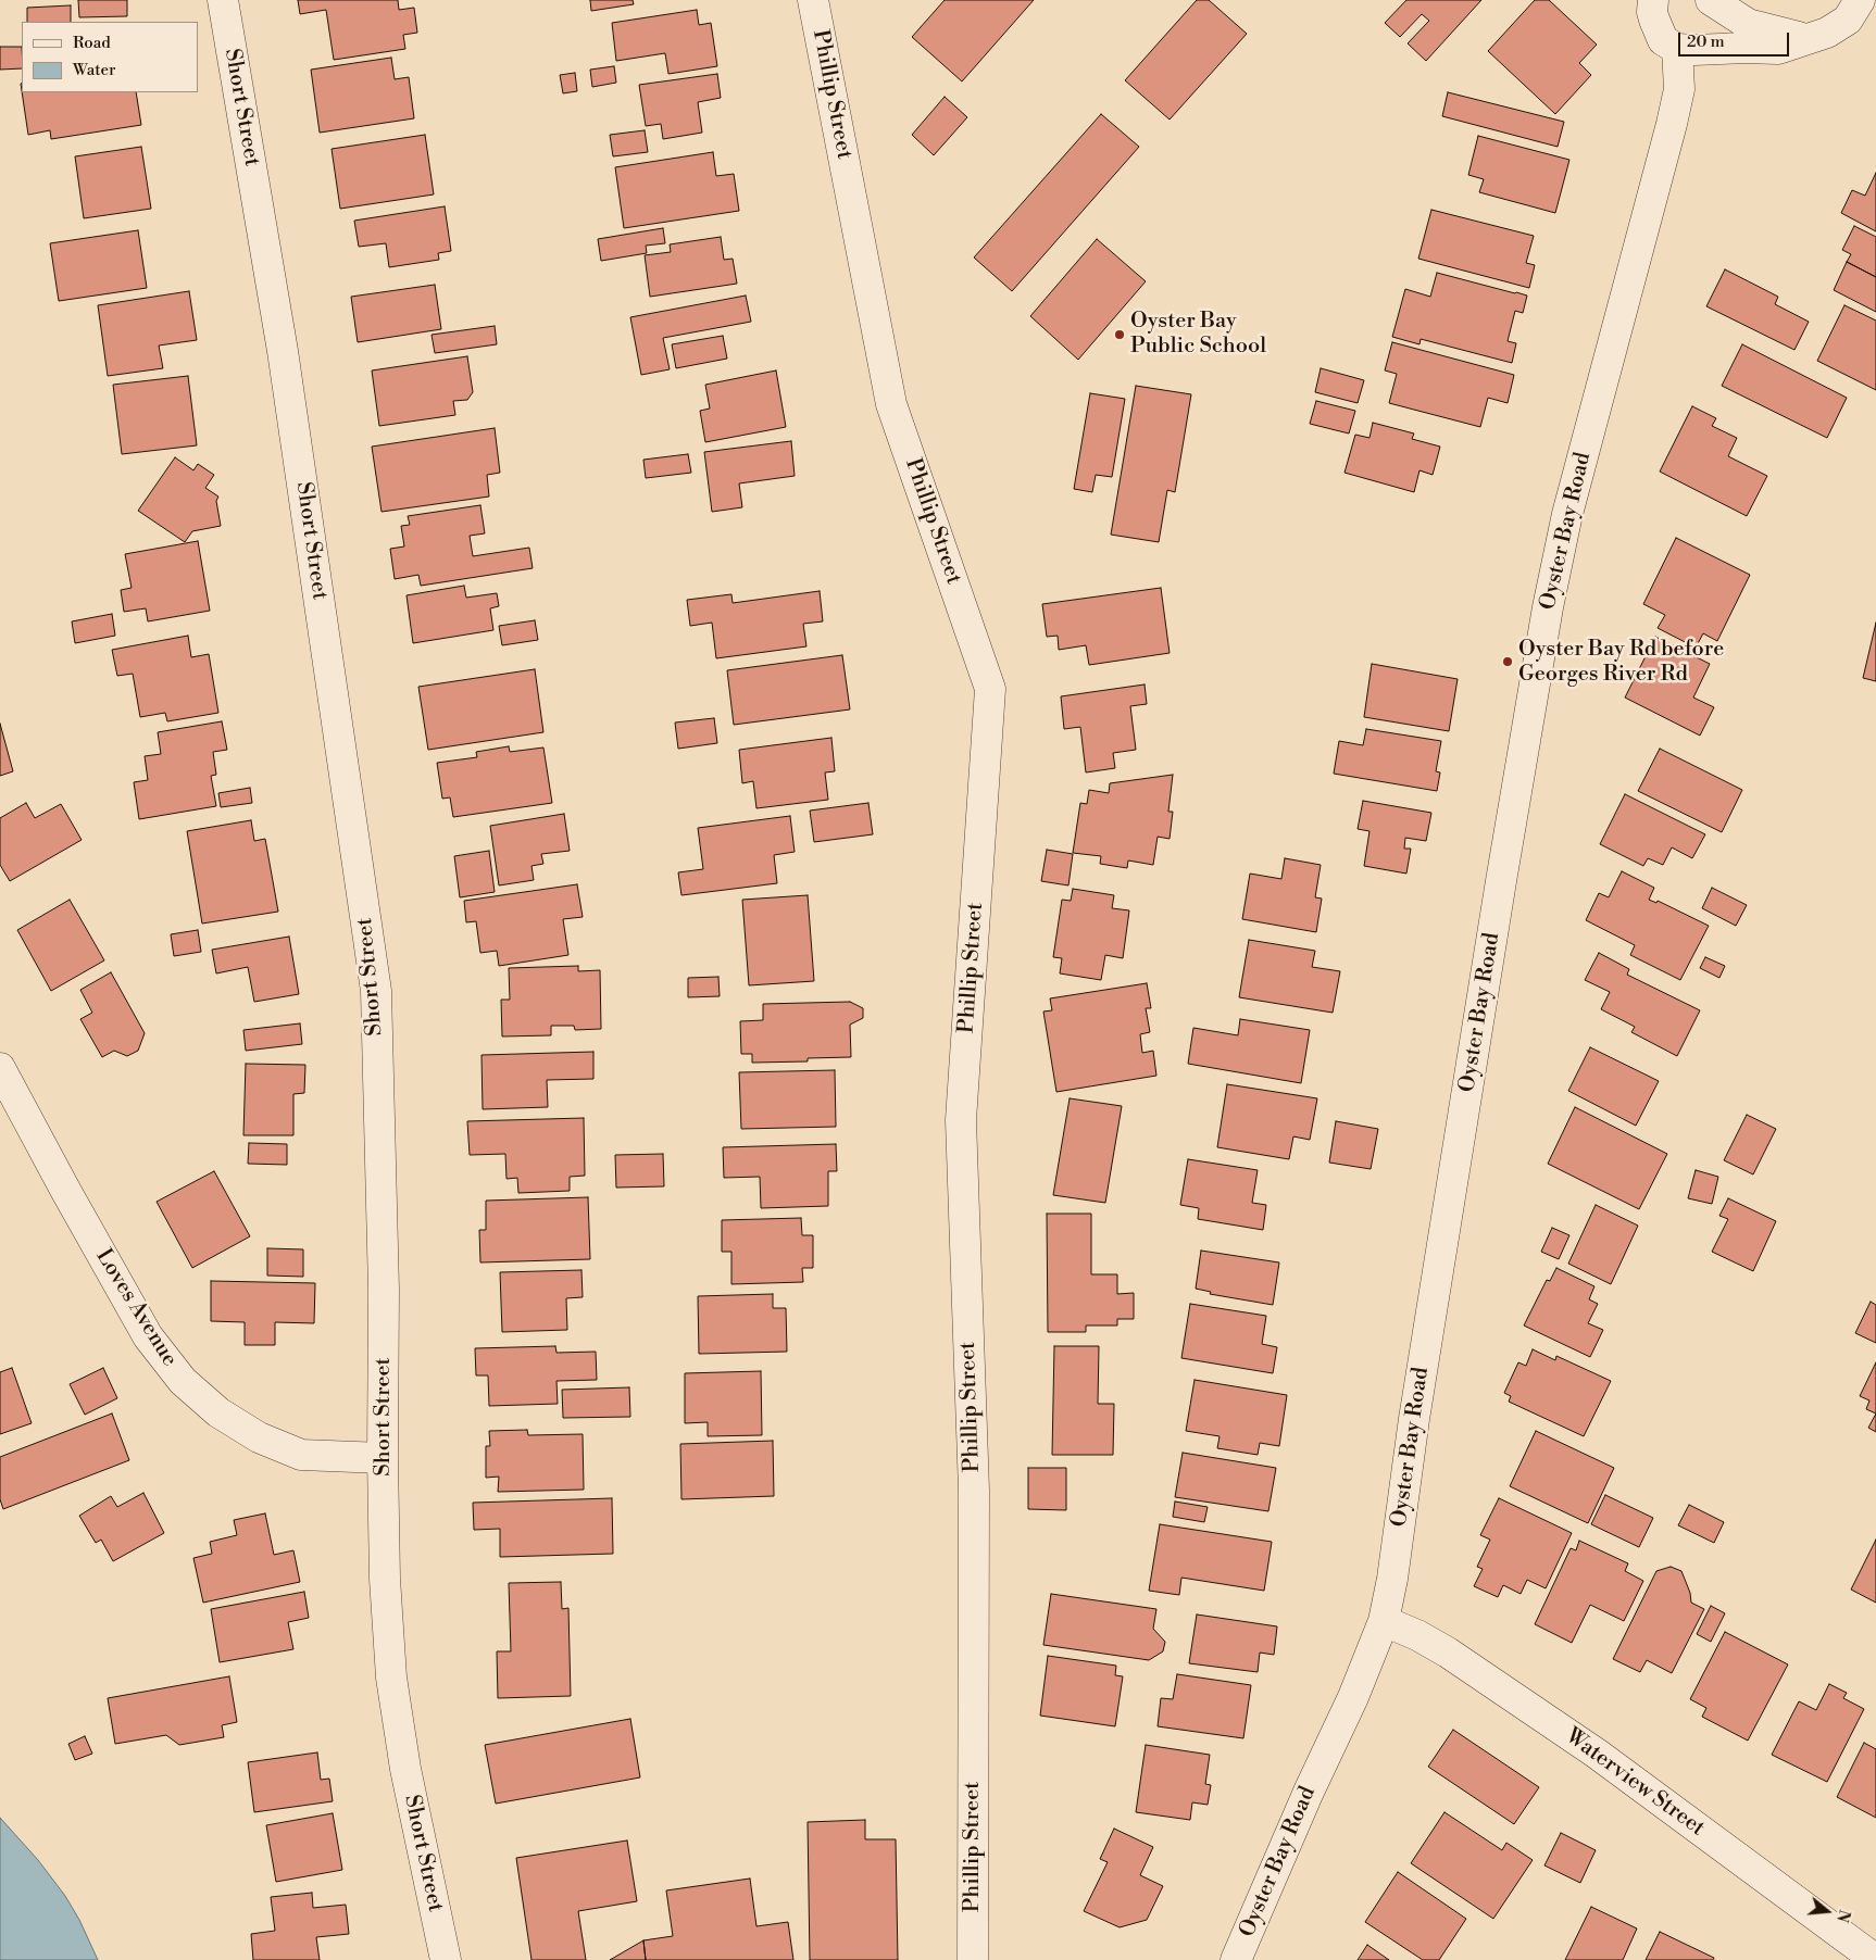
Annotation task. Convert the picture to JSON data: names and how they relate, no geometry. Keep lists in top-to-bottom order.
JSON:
{
  "streets": {
    "street": [
      "Phillip Street",
      "Short Street",
      "Oyster Bay Road",
      "Loves Avenue",
      "Waterview Street"
    ]
  },
  "crossings": [
    ["Short Street", "Loves Avenue"],
    ["Oyster Bay Road", "Waterview Street"]
  ],
  "places": ["Oyster Bay Public School", "Oyster Bay Rd before Georges River Rd"],
  "legend": ["Road", "Water"],
  "scale_bar": "20 m",
  "north": "right"
}
